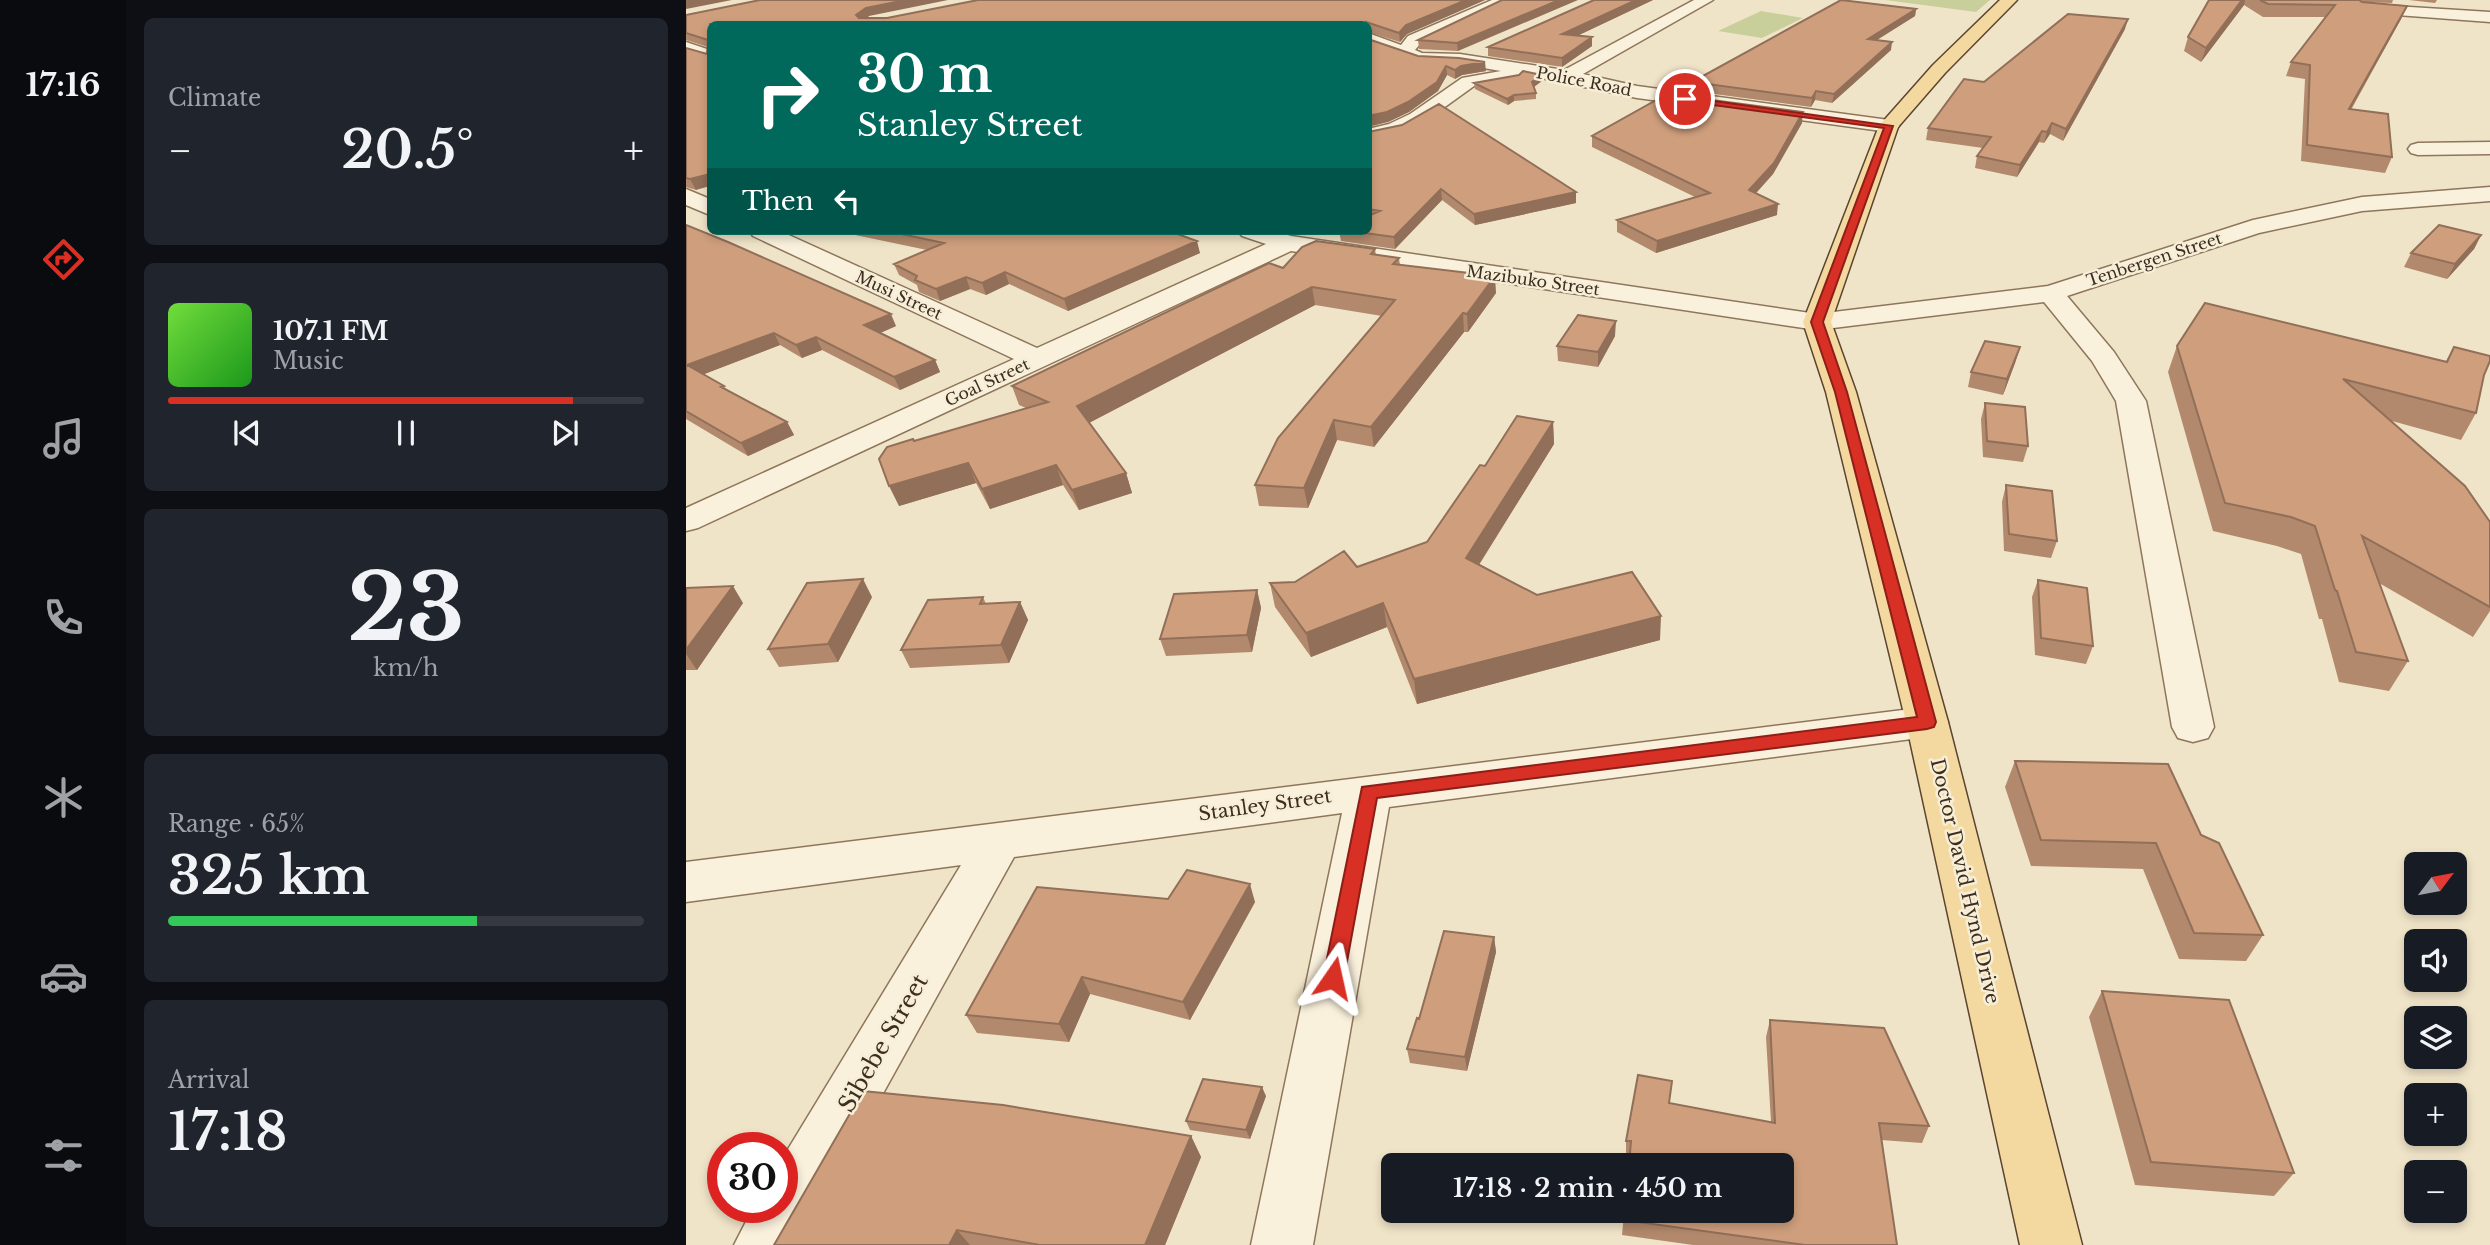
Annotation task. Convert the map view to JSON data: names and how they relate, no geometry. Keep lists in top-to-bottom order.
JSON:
{
  "streets": {
    "main road": ["Doctor David Hynd Drive"],
    "street": [
      "Police Road",
      "Tenbergen Street",
      "Mazibuko Street",
      "Musi Street",
      "Goal Street",
      "Stanley Street",
      "Sibebe Street"
    ]
  },
  "crossings": [
    ["Tenbergen Street", "Mazibuko Street"],
    ["Tenbergen Street", "Doctor David Hynd Drive"],
    ["Mazibuko Street", "Goal Street"],
    ["Mazibuko Street", "Doctor David Hynd Drive"],
    ["Musi Street", "Goal Street"],
    ["Stanley Street", "Doctor David Hynd Drive"],
    ["Stanley Street", "Sibebe Street"]
  ],
  "north": "top right",
  "page": {
    "tabs": "17:16",
    "tile": [
      "Climate",
      ["23", "km/h"],
      ["Range · 65%", "325 km"],
      ["Arrival", "17:18"]
    ],
    "turn": ["30 m", "Stanley Street"],
    "heat": ["−", "20.5°", "+"],
    "then": "Then",
    "song": ["107.1 FM", "Music"],
    "map_buttons": ["+", "−"],
    "limit": "30",
    "trip": "17:18 · 2 min · 450 m"
  }
}
